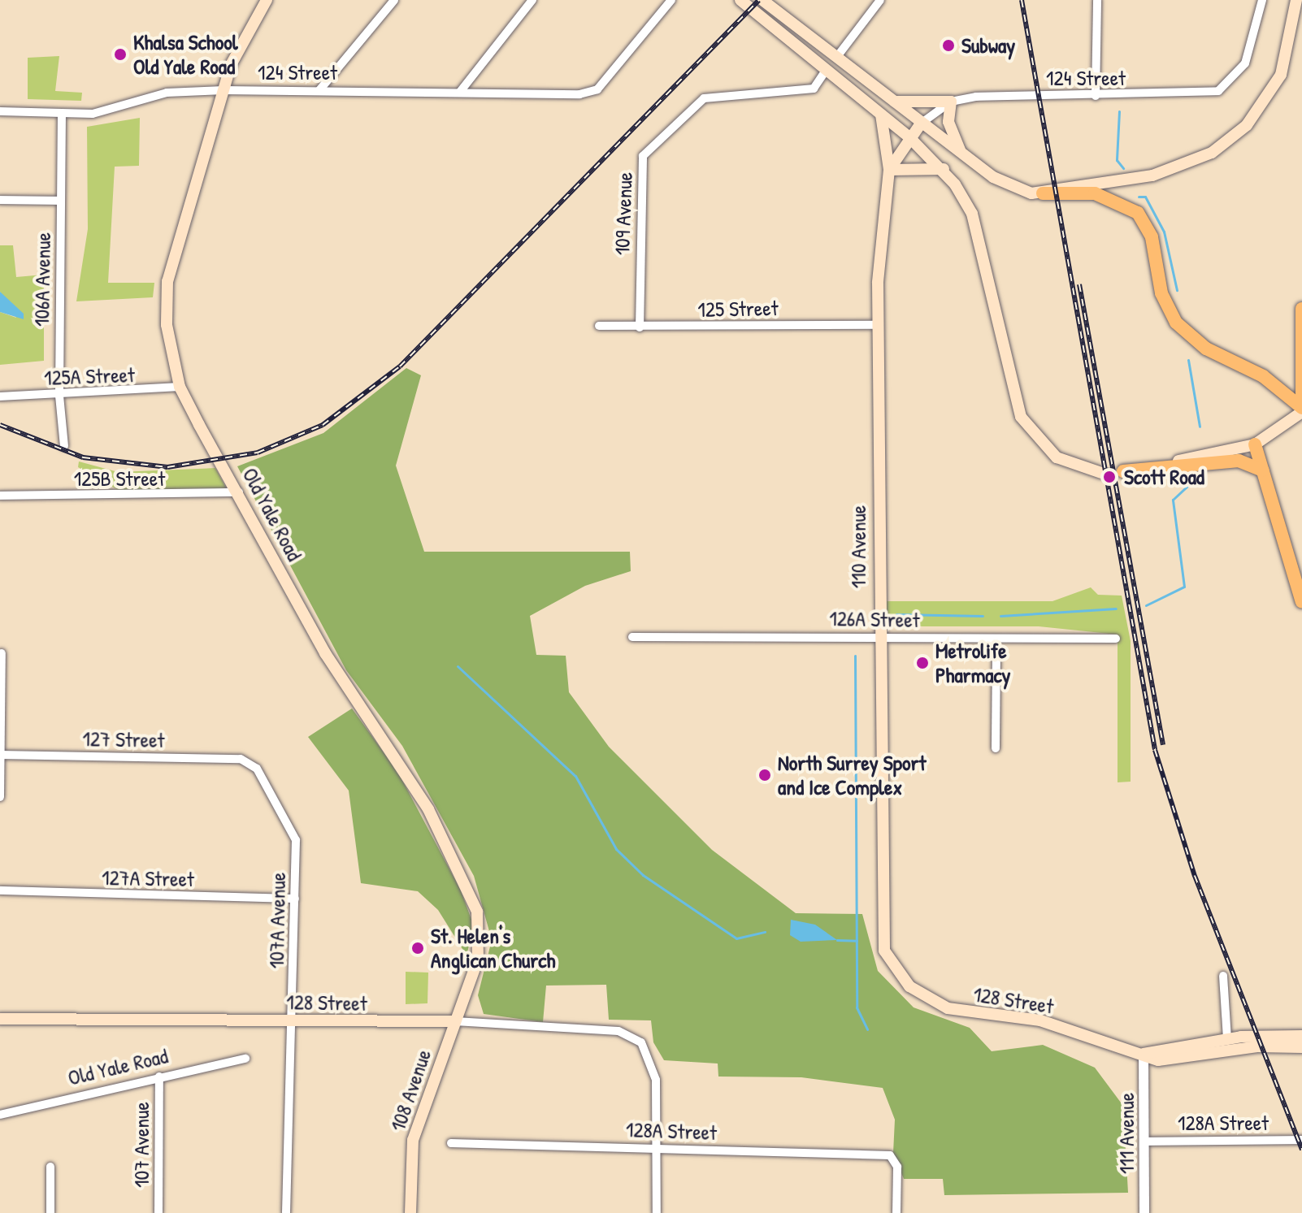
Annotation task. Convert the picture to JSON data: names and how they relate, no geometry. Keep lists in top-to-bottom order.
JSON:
{
  "streets": {
    "main road": [
      "Old Yale Road",
      "110 Avenue",
      "128 Street",
      "108 Avenue"
    ],
    "street": [
      "124 Street",
      "109 Avenue",
      "106A Avenue",
      "125 Street",
      "125A Street",
      "125B Street",
      "126A Street",
      "127 Street",
      "127A Street",
      "107A Avenue",
      "128A Street",
      "111 Avenue",
      "107 Avenue"
    ]
  },
  "crossings": [
    ["124 Street", "106A Avenue"],
    ["124 Street", "Old Yale Road"],
    ["124 Street", "110 Avenue"],
    ["109 Avenue", "125 Street"],
    ["106A Avenue", "125A Street"],
    ["125 Street", "110 Avenue"],
    ["125A Street", "Old Yale Road"],
    ["125B Street", "Old Yale Road"],
    ["Old Yale Road", "128 Street"],
    ["Old Yale Road", "108 Avenue"],
    ["Old Yale Road", "107 Avenue"],
    ["110 Avenue", "126A Street"],
    ["110 Avenue", "128 Street"],
    ["127 Street", "107A Avenue"],
    ["127A Street", "107A Avenue"],
    ["107A Avenue", "128 Street"],
    ["128 Street", "108 Avenue"],
    ["128 Street", "128A Street"],
    ["128 Street", "111 Avenue"],
    ["128A Street", "111 Avenue"]
  ],
  "places": [
    "Subway",
    "Khalsa School Old Yale Road",
    "Scott Road",
    "Metrolife Pharmacy",
    "North Surrey Sport and Ice Complex",
    "St. Helen's Anglican Church"
  ]
}
